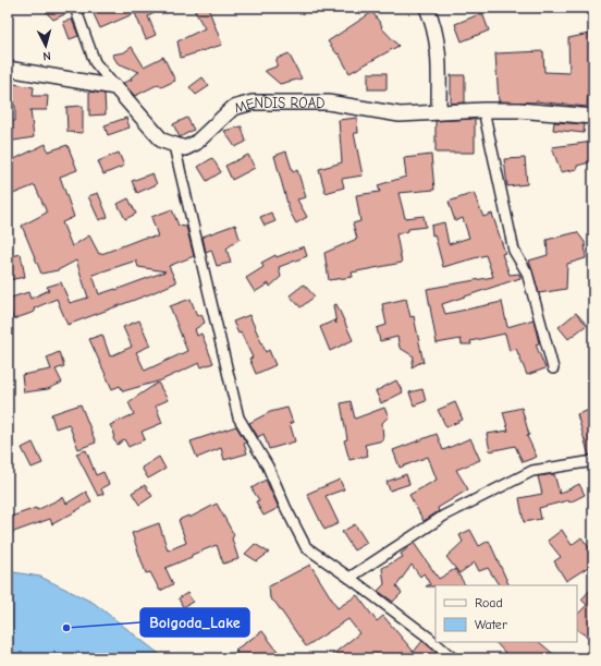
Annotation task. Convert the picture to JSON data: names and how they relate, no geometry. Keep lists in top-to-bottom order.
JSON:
{
  "streets": {
    "street": ["MENDIS ROAD"]
  },
  "places": ["Bolgoda_Lake"],
  "legend": ["Road", "Water"],
  "north": "bottom"
}
